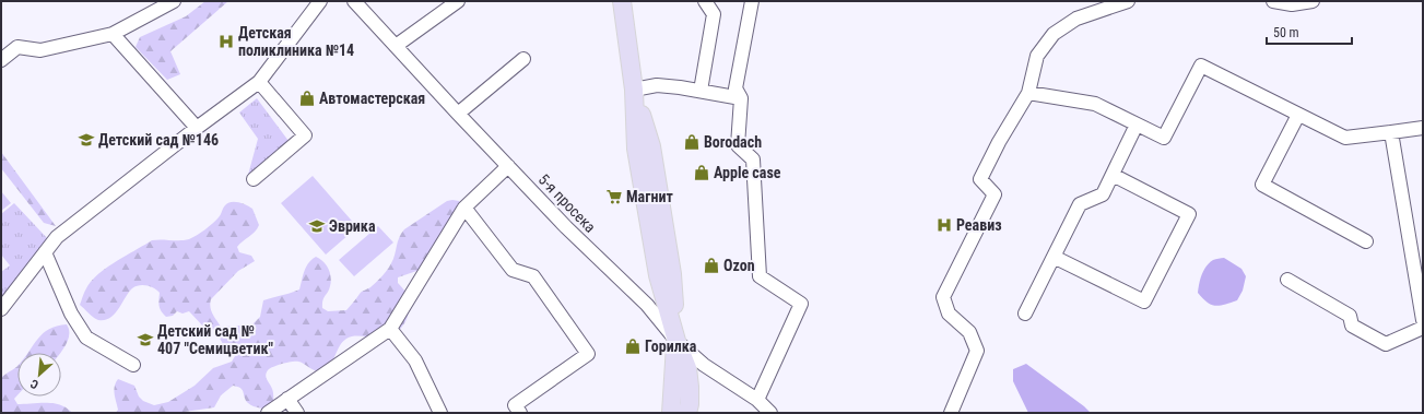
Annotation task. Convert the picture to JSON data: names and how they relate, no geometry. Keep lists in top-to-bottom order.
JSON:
{
  "streets": {
    "street": ["5-я просека"]
  },
  "places": {
    "hospital": ["Детская поликлиника №14", "Реавиз"],
    "shop": [
      "Автомастерская",
      "Borodach",
      "Apple case",
      "Ozon",
      "Горилка"
    ],
    "school or university": ["Детский сад №146", "Эврика", "Детский сад № 407 \"Семицветик\""],
    "supermarket": ["Магнит"]
  },
  "scale_bar": "50 m",
  "north": "bottom left"
}
